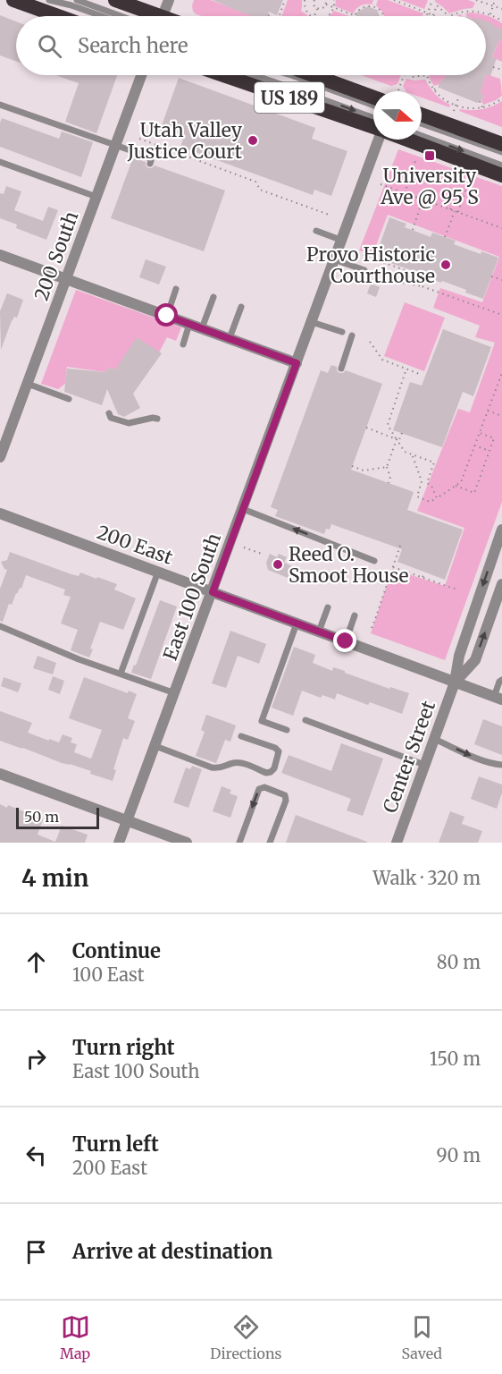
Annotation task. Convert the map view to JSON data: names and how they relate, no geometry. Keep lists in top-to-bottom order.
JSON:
{
  "streets": {
    "highway": ["US 189"],
    "street": [
      "200 South",
      "200 East",
      "East 100 South",
      "Center Street"
    ]
  },
  "crossings": [
    ["200 East", "East 100 South"],
    ["200 East", "Center Street"]
  ],
  "places": {
    "other": ["Utah Valley Justice Court", "Provo Historic Courthouse", "Reed O. Smoot House"],
    "transit": ["University Ave @ 95 S"]
  },
  "scale_bar": "50 m",
  "north": "right",
  "page": {
    "search": "Search here",
    "scale": "50 m",
    "heading": ["4 min", "Walk · 320 m"],
    "list": [
      ["Continue", "100 East", "80 m"],
      ["Turn right", "East 100 South", "150 m"],
      ["Turn left", "200 East", "90 m"],
      "Arrive at destination"
    ],
    "nav": ["Map", "Directions", "Saved"]
  }
}
